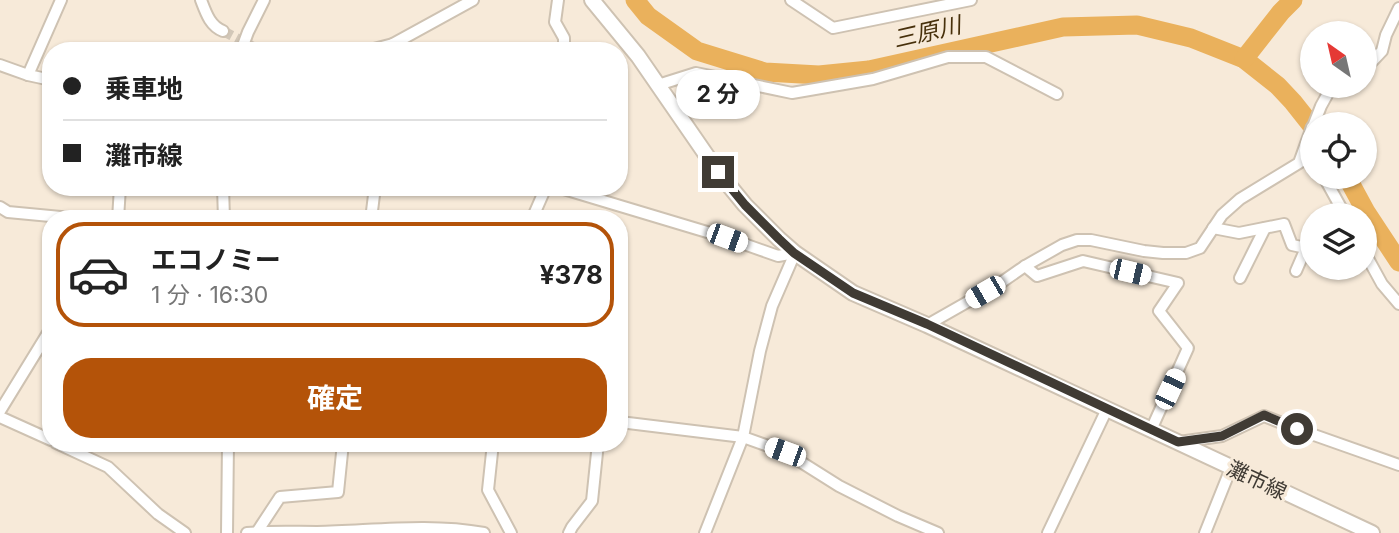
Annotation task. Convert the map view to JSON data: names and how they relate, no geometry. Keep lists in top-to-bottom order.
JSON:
{
  "streets": {
    "main road": ["灘市線"]
  },
  "water": ["三原川"],
  "north": "top left",
  "page": {
    "banner": ["乗車地", "灘市線"],
    "bubble": "2 分",
    "list": [
      {
        "name": "エコノミー",
        "note": "1 分 · 16:30",
        "value": "¥378"
      }
    ],
    "buttons": "確定"
  }
}
